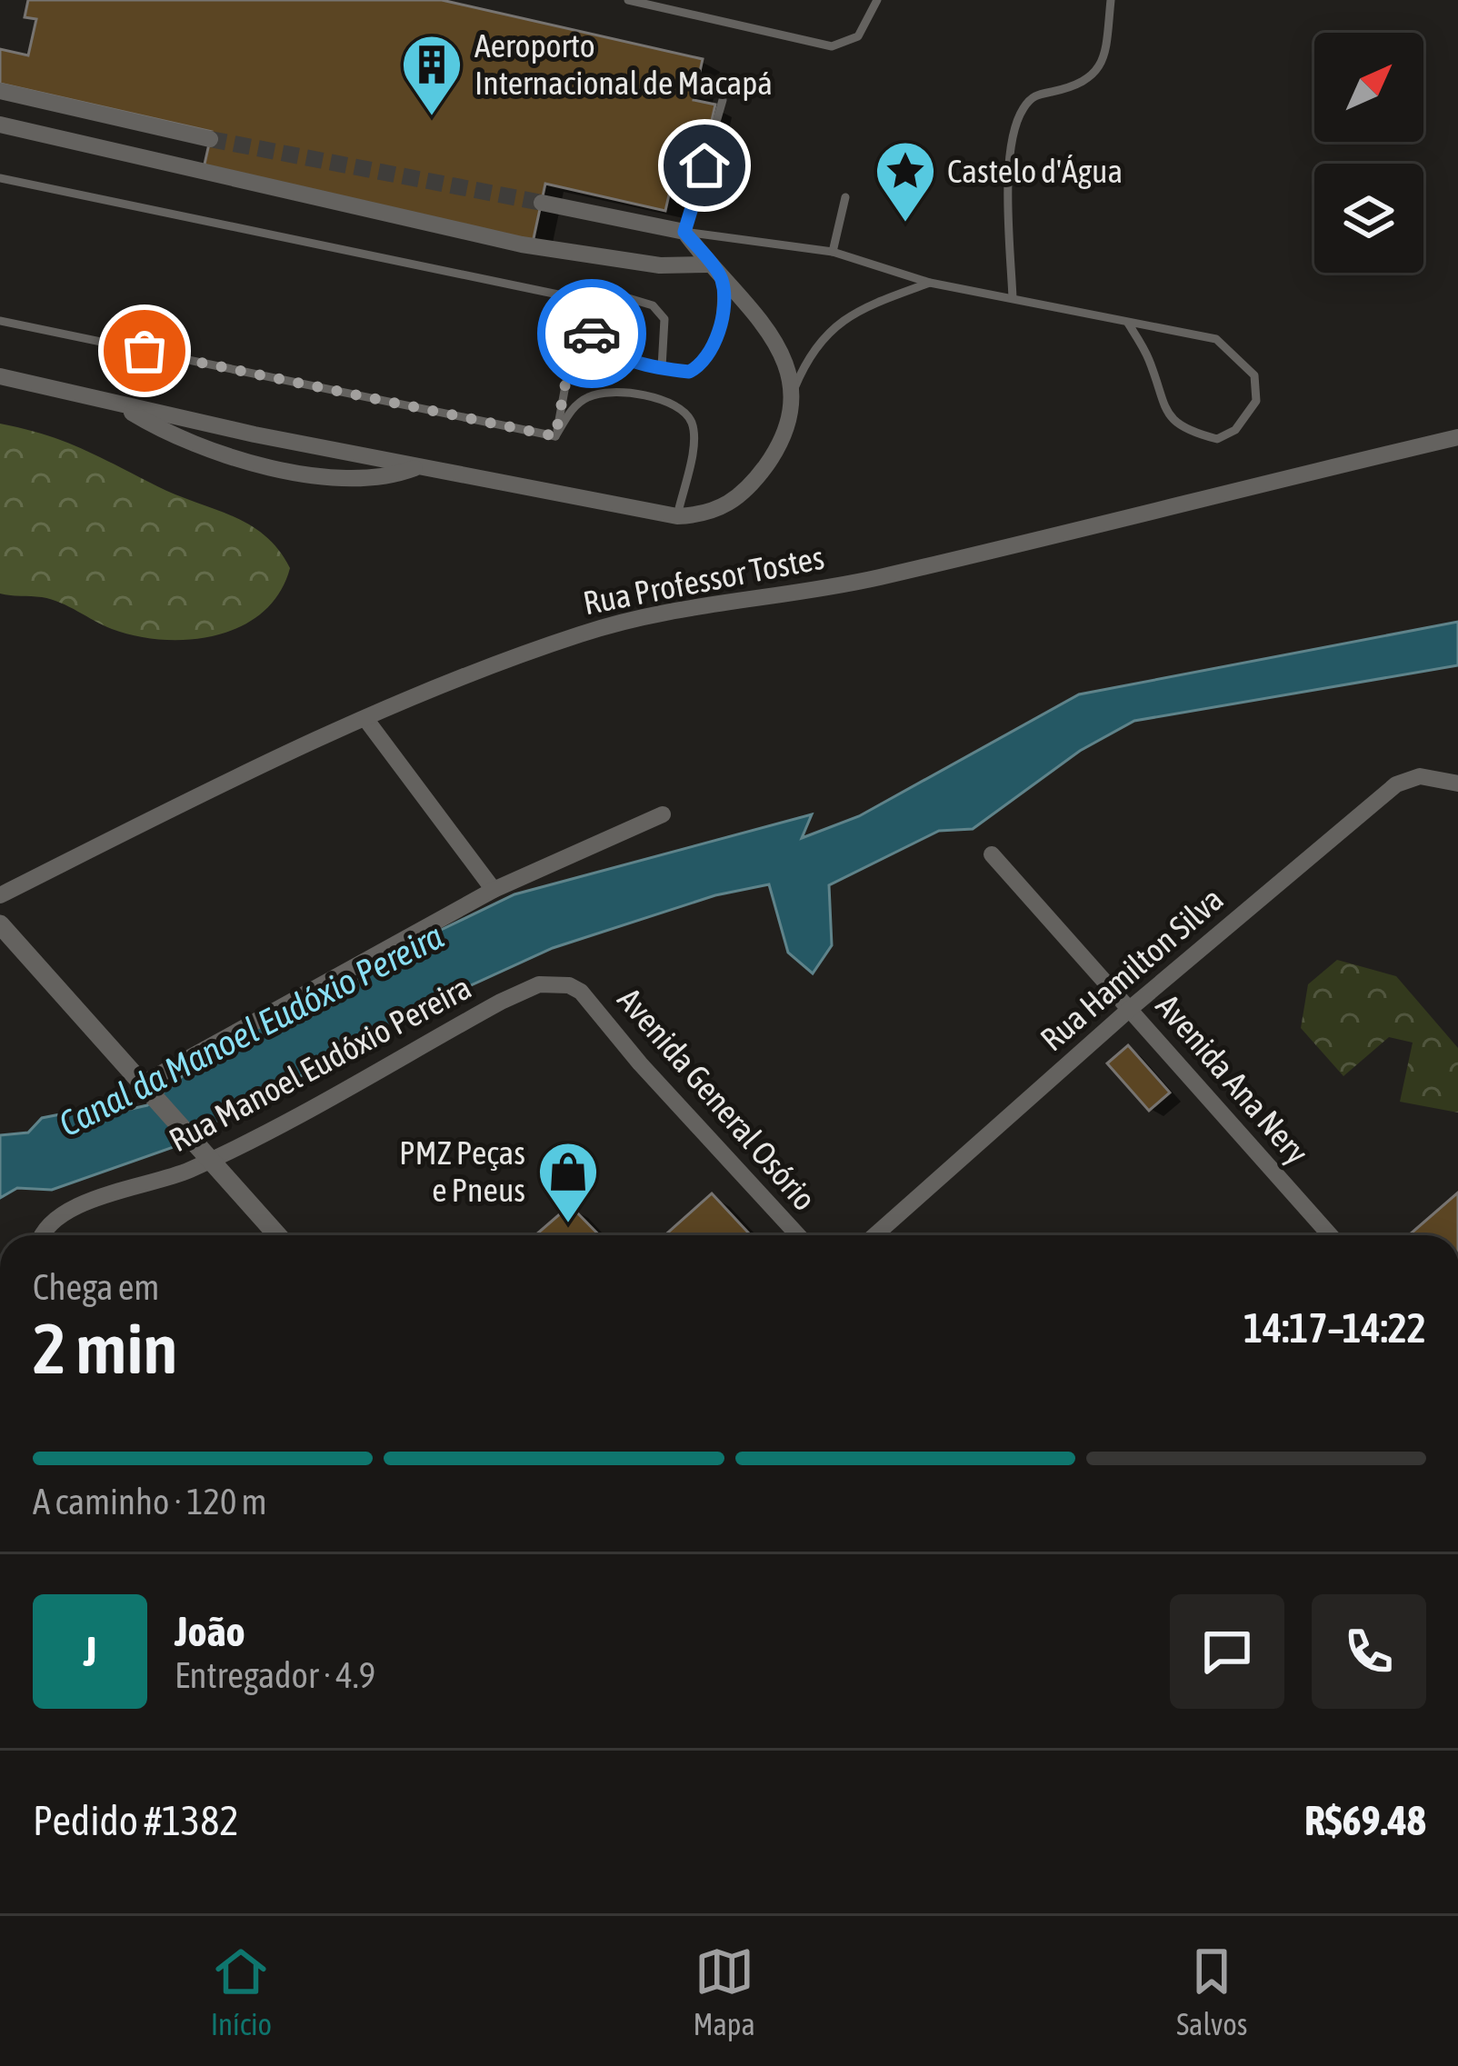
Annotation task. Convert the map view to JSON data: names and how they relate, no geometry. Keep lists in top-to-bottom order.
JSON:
{
  "streets": {
    "street": [
      "Rua Professor Tostes",
      "Rua Hamilton Silva",
      "Rua Manoel Eudóxio Pereira",
      "Avenida Ana Nery",
      "Avenida General Osório"
    ]
  },
  "crossings": [
    ["Rua Hamilton Silva", "Avenida Ana Nery"],
    ["Rua Manoel Eudóxio Pereira", "Avenida General Osório"]
  ],
  "water": ["Canal da Manoel Eudóxio Pereira"],
  "places": {
    "building": ["Aeroporto Internacional de Macapá"],
    "place": ["Castelo d'Água"],
    "shop": ["PMZ Peças e Pneus"]
  },
  "north": "top right",
  "page": {
    "heading": ["2 min", "Chega em", "14:17–14:22"],
    "panel": [
      "João",
      "Entregador · 4.9",
      "Pedido #1382",
      "R$69.48"
    ],
    "bar": "A caminho · 120 m",
    "round": "J",
    "tabs": ["Início", "Mapa", "Salvos"]
  }
}
